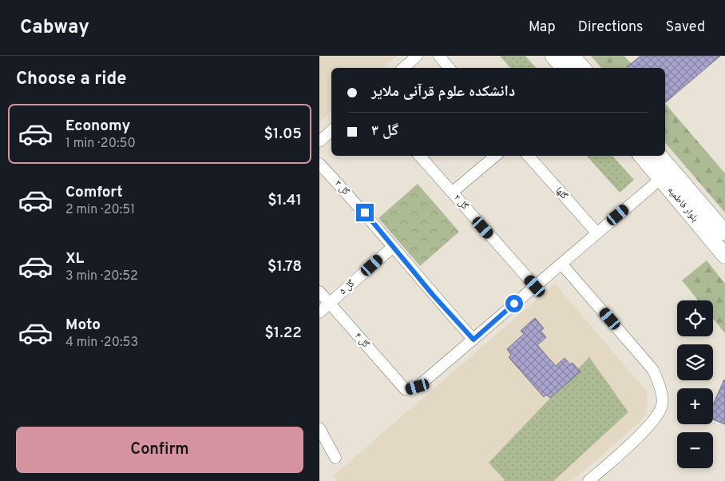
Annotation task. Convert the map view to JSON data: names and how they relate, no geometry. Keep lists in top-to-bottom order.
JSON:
{
  "streets": {
    "main road": ["بلوار فاطمیه"],
    "street": [
      "گل ۳",
      "گلها",
      "گل ۲",
      "گل ۵",
      "گل ۴"
    ]
  },
  "crossings": [
    ["گل ۳", "گل ۵"],
    ["گل ۳", "گل ۴"],
    ["گل ۵", "گل ۴"]
  ],
  "page": {
    "header": "Cabway",
    "nav": ["Map", "Directions", "Saved"],
    "heading": "Choose a ride",
    "banner": ["دانشکده علوم قرآنی ملایر", "گل ۳"],
    "list": [
      {
        "name": "Economy",
        "note": "1 min · 20:50",
        "value": "$1.05"
      },
      {
        "name": "Comfort",
        "note": "2 min · 20:51",
        "value": "$1.41"
      },
      {
        "name": "XL",
        "note": "3 min · 20:52",
        "value": "$1.78"
      },
      {
        "name": "Moto",
        "note": "4 min · 20:53",
        "value": "$1.22"
      }
    ],
    "map_buttons": ["+", "−"],
    "buttons": "Confirm"
  }
}
